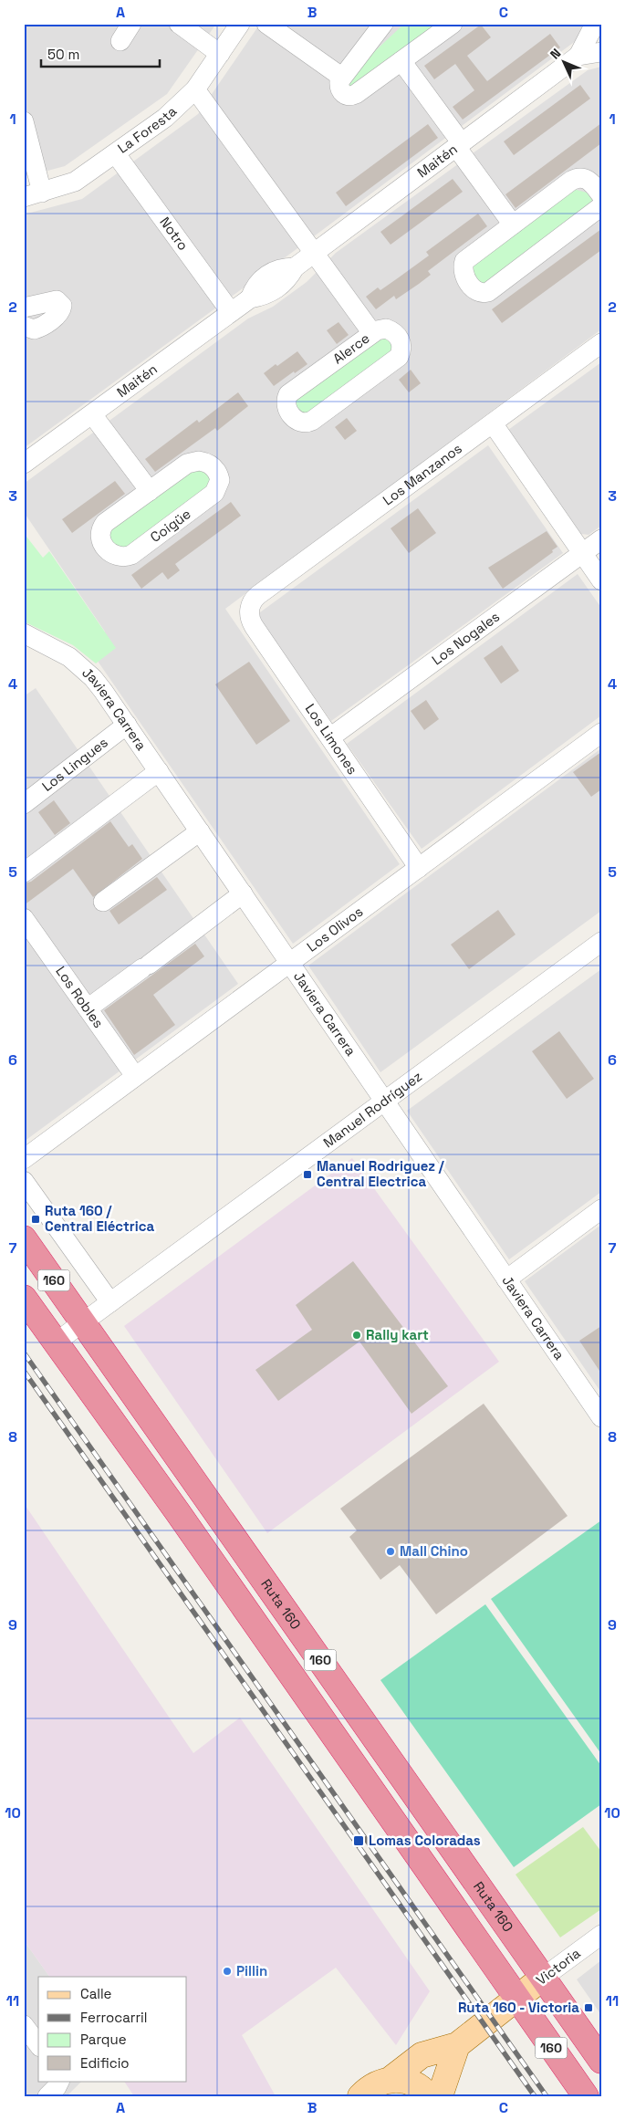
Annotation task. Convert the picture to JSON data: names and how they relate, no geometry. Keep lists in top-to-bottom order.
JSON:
{
  "streets": {
    "highway": ["160", "Ruta 160"],
    "main road": ["Victoria"],
    "street": [
      "La Foresta",
      "Maitén",
      "Notro",
      "Alerce",
      "Los Manzanos",
      "Coigüe",
      "Los Nogales",
      "Javiera Carrera",
      "Los Limones",
      "Los Lingues",
      "Los Olivos",
      "Los Robles",
      "Manuel Rodríguez"
    ]
  },
  "crossings": [
    ["La Foresta", "Notro"],
    ["Maitén", "Notro"],
    ["Los Manzanos", "Los Limones"],
    ["Los Nogales", "Los Limones"],
    ["Javiera Carrera", "Los Lingues"],
    ["Javiera Carrera", "Los Olivos"],
    ["Javiera Carrera", "Manuel Rodríguez"],
    ["Los Limones", "Los Olivos"],
    ["Los Olivos", "Los Robles"],
    ["Manuel Rodríguez", "160"],
    ["Manuel Rodríguez", "Ruta 160"],
    ["160", "Victoria"],
    ["Ruta 160", "Victoria"]
  ],
  "places": {
    "transit": [
      "Manuel Rodriguez / Central Electrica",
      "Ruta 160 / Central Eléctrica",
      "Lomas Coloradas",
      "Ruta 160 - Victoria"
    ],
    "other": ["Rally kart", "Mall Chino", "Pillin"]
  },
  "legend": [
    "Calle",
    "Ferrocarril",
    "Parque",
    "Edificio"
  ],
  "scale_bar": "50 m",
  "north": "top left",
  "grid": {
    "columns": ["A", "B", "C"],
    "rows": [
      "1",
      "2",
      "3",
      "4",
      "5",
      "6",
      "7",
      "8",
      "9",
      "10",
      "11"
    ]
  }
}
